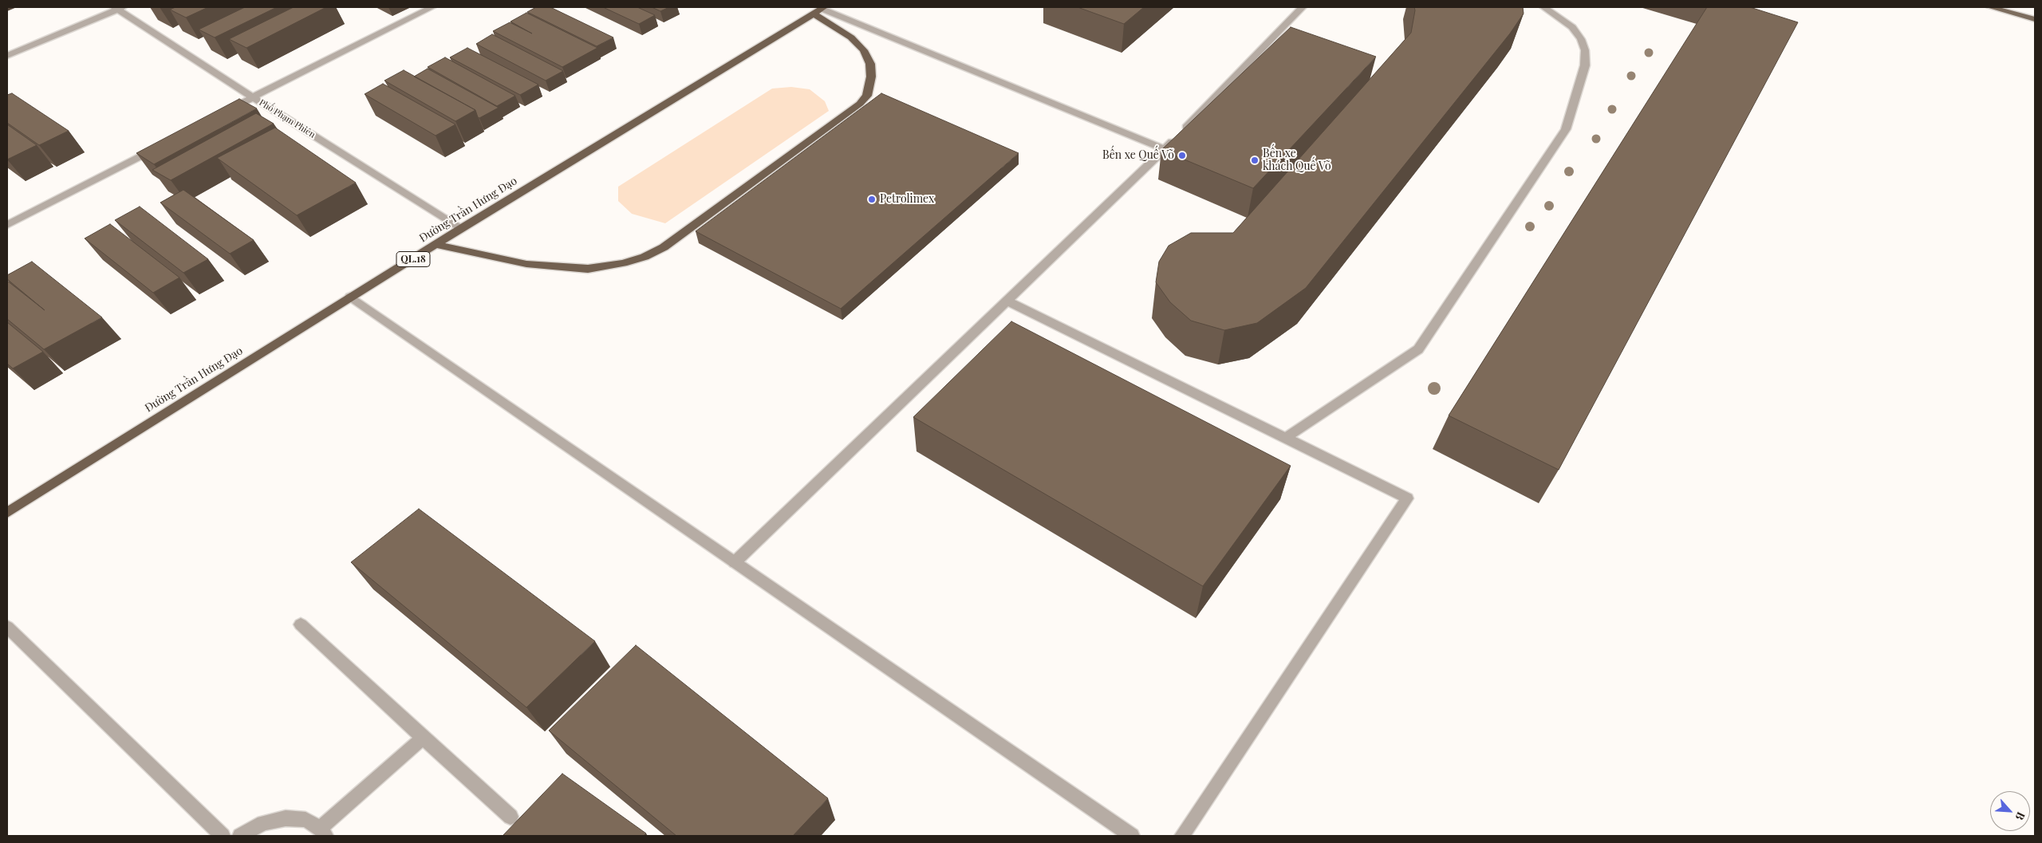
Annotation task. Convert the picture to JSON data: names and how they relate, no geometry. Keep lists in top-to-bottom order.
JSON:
{
  "streets": {
    "highway": ["Đường Trần Hưng Đạo", "QL.18"],
    "street": ["Phố Phạm Phiên"]
  },
  "crossings": [
    ["Phố Phạm Phiên", "Đường Trần Hưng Đạo"]
  ],
  "places": ["Bến xe Quế Võ", "Bến xe khách Quế Võ", "Petrolimex"],
  "north": "bottom right"
}
